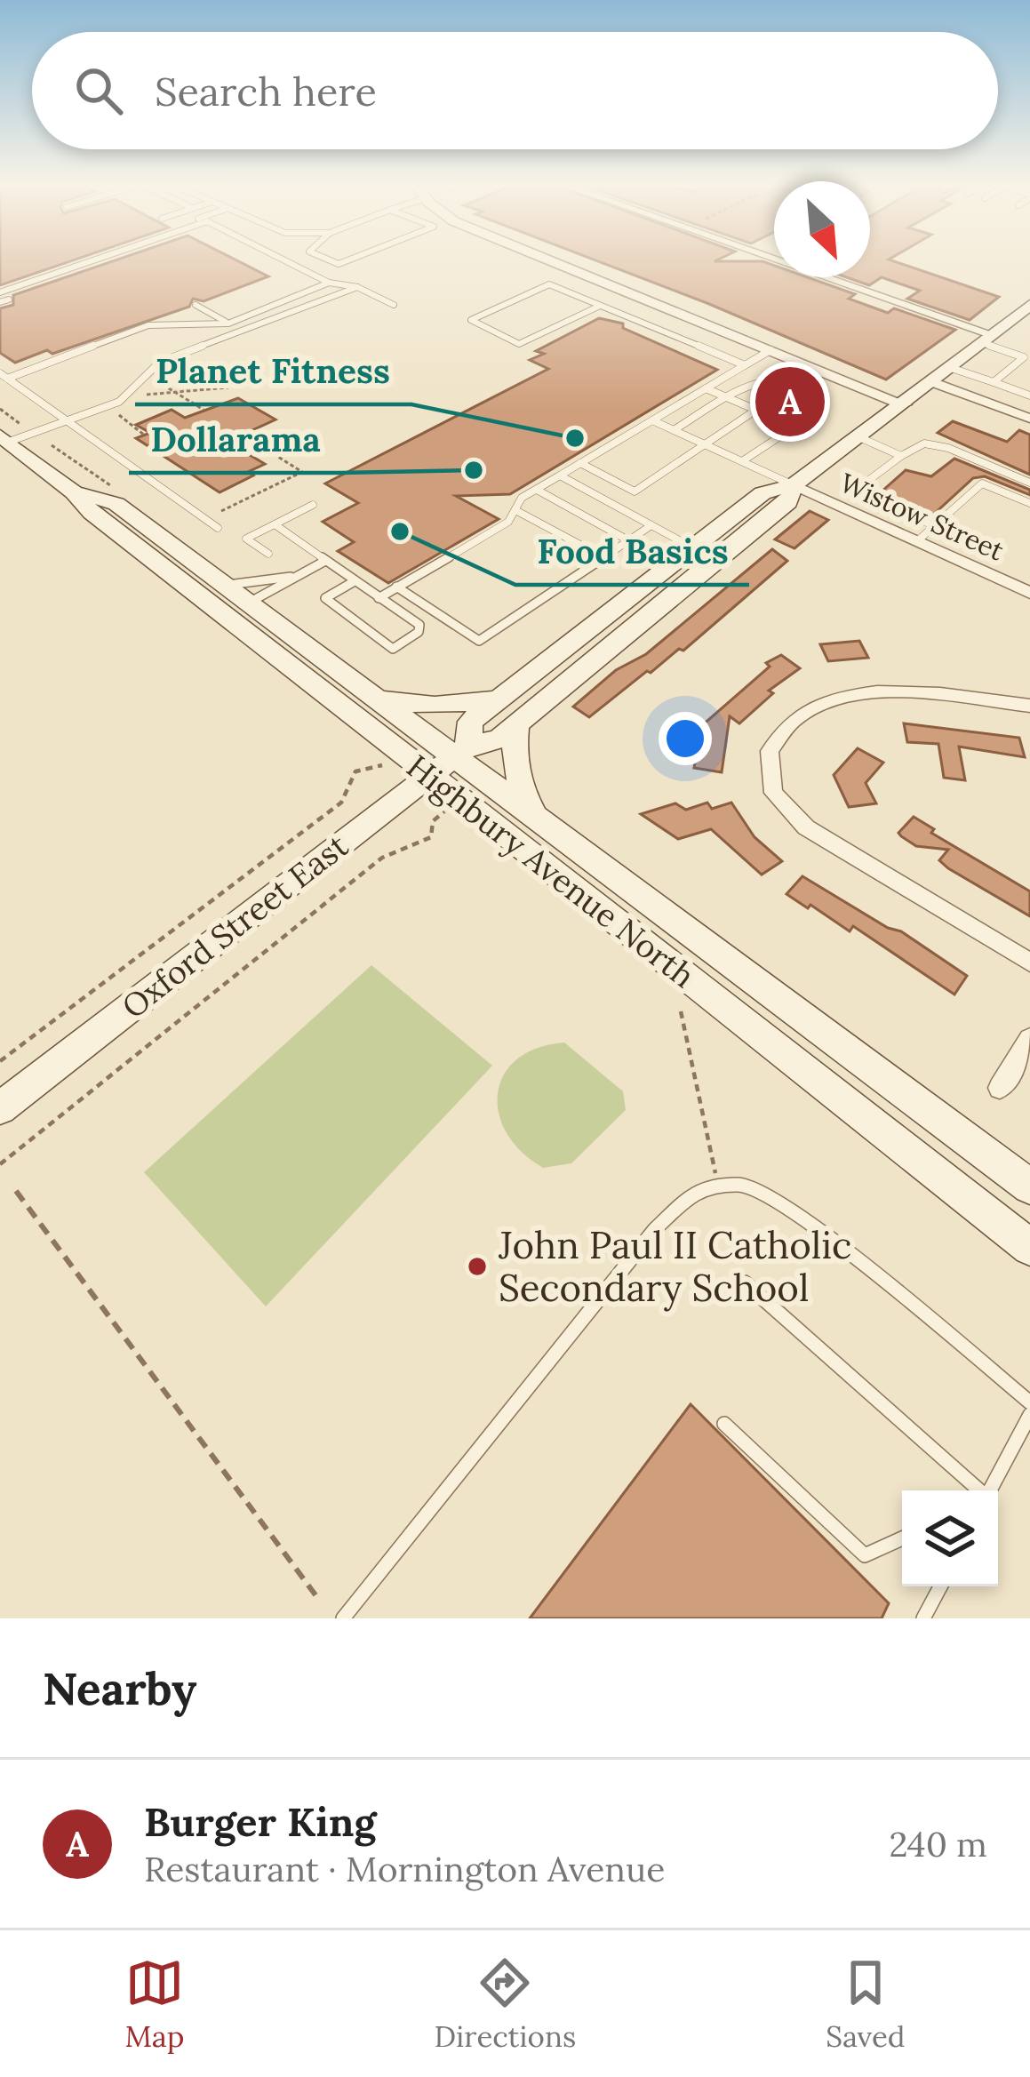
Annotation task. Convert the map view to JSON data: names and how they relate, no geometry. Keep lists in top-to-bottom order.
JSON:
{
  "streets": {
    "main road": ["Highbury Avenue North", "Oxford Street East"],
    "street": ["Wistow Street"]
  },
  "crossings": [
    ["Wistow Street", "Oxford Street East"],
    ["Highbury Avenue North", "Oxford Street East"]
  ],
  "places": [
    "Planet Fitness",
    "Dollarama",
    "Food Basics",
    "John Paul II Catholic Secondary School"
  ],
  "north": "bottom right",
  "page": {
    "search": "Search here",
    "pins": "A",
    "heading": "Nearby",
    "list": [
      {
        "mark": "A",
        "name": "Burger King",
        "note": "Restaurant · Mornington Avenue",
        "value": "240 m"
      }
    ],
    "nav": ["Map", "Directions", "Saved"]
  }
}
